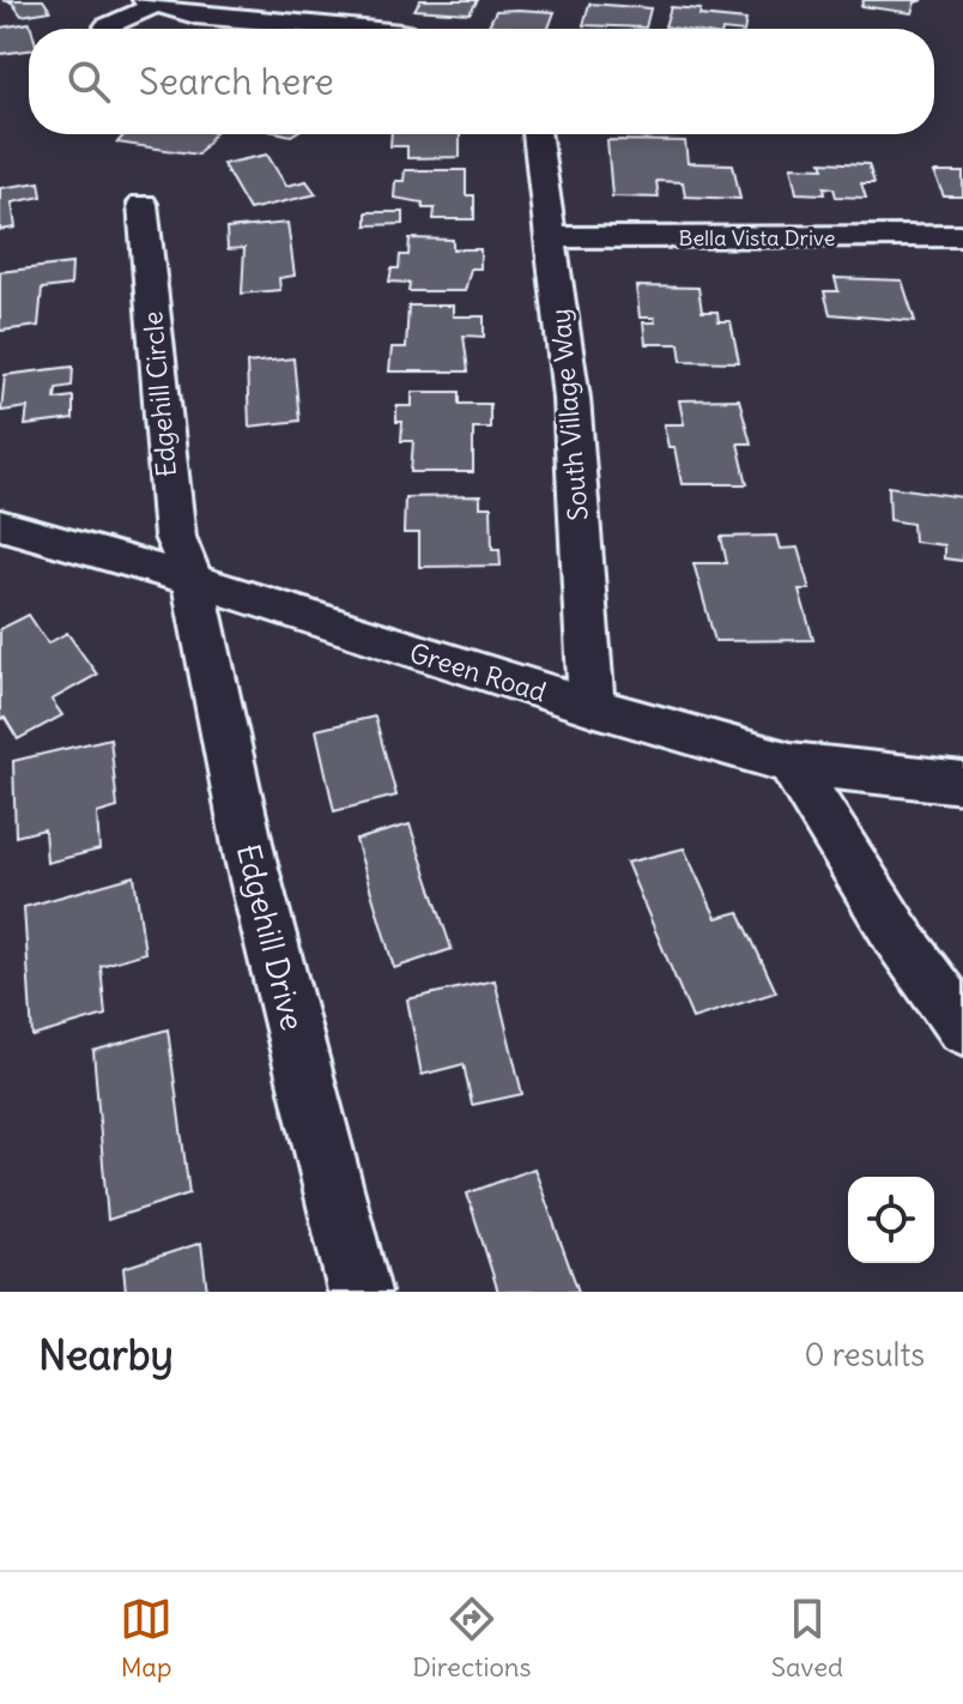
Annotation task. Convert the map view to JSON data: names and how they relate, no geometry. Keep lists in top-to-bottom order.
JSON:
{
  "streets": {
    "street": [
      "Bella Vista Drive",
      "Edgehill Circle",
      "South Village Way",
      "Green Road",
      "Edgehill Drive"
    ]
  },
  "crossings": [
    ["Bella Vista Drive", "South Village Way"],
    ["Edgehill Circle", "Green Road"],
    ["Edgehill Circle", "Edgehill Drive"],
    ["South Village Way", "Green Road"],
    ["Green Road", "Edgehill Drive"]
  ],
  "page": {
    "search": "Search here",
    "heading": ["Nearby", "0 results"],
    "nav": ["Map", "Directions", "Saved"]
  }
}
